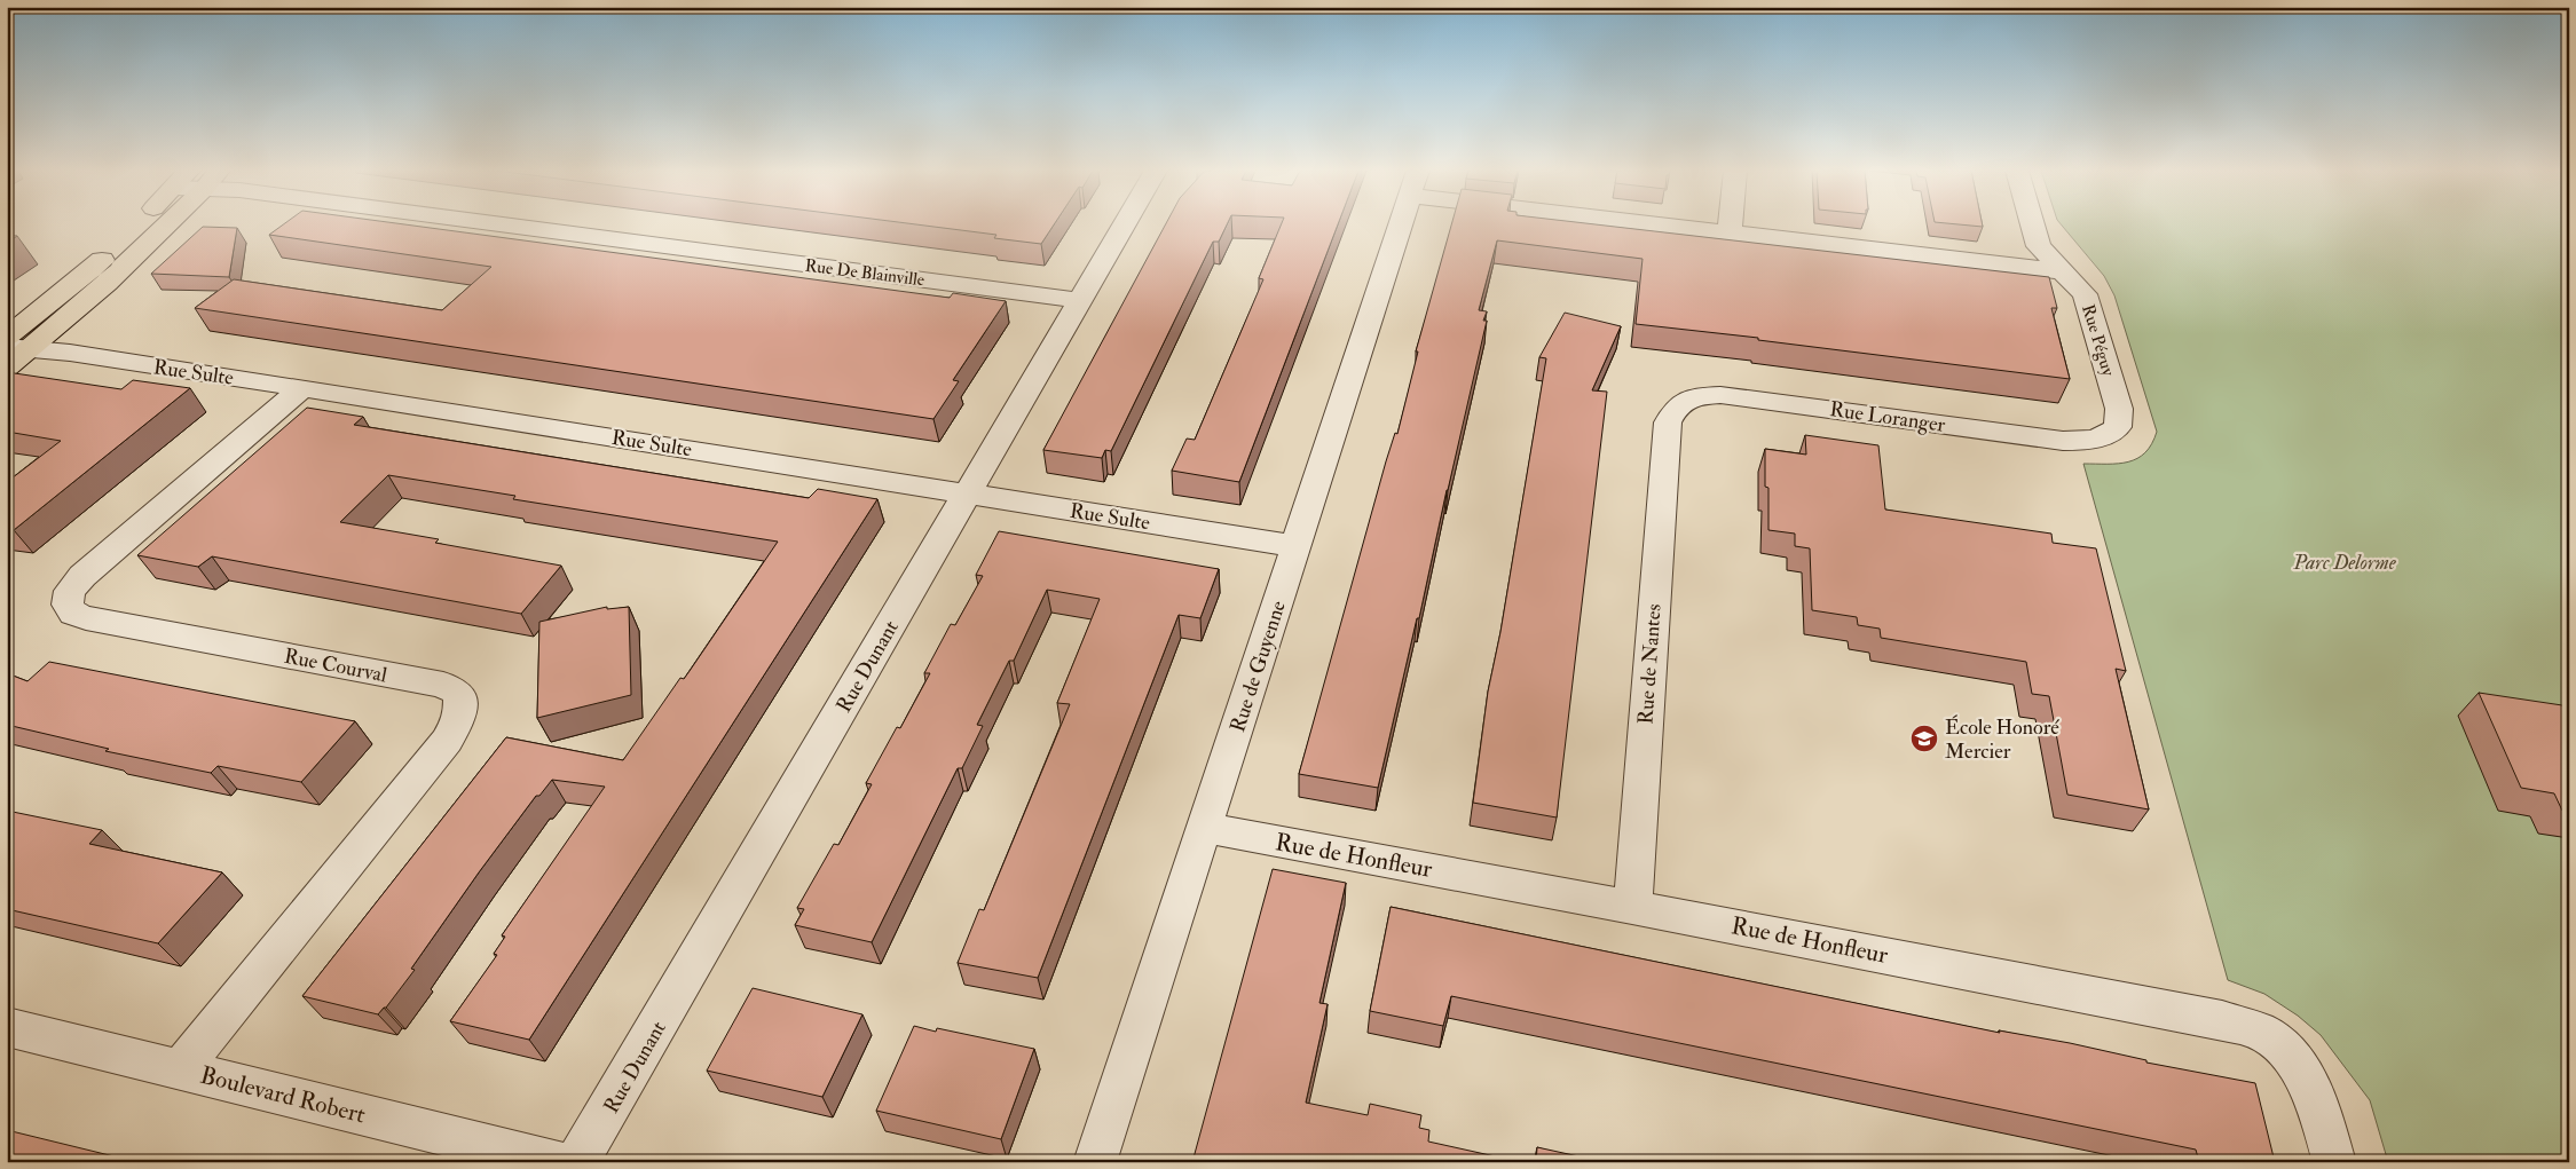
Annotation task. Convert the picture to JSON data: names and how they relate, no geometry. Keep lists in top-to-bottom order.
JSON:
{
  "streets": {
    "street": [
      "Rue De Blainville",
      "Rue Péguy",
      "Rue Sulte",
      "Rue Loranger",
      "Rue de Nantes",
      "Rue Courval",
      "Rue Dunant",
      "Rue de Guyenne",
      "Rue de Honfleur",
      "Boulevard Robert"
    ]
  },
  "crossings": [
    ["Rue De Blainville", "Rue Dunant"],
    ["Rue Péguy", "Rue Loranger"],
    ["Rue Sulte", "Rue Courval"],
    ["Rue Sulte", "Rue Dunant"],
    ["Rue Sulte", "Rue de Guyenne"],
    ["Rue Loranger", "Rue de Nantes"],
    ["Rue de Nantes", "Rue de Honfleur"],
    ["Rue Courval", "Boulevard Robert"],
    ["Rue de Guyenne", "Rue de Honfleur"]
  ],
  "parks": ["Parc Delorme"],
  "places": {
    "school or university": ["École Honoré Mercier"]
  }
}
